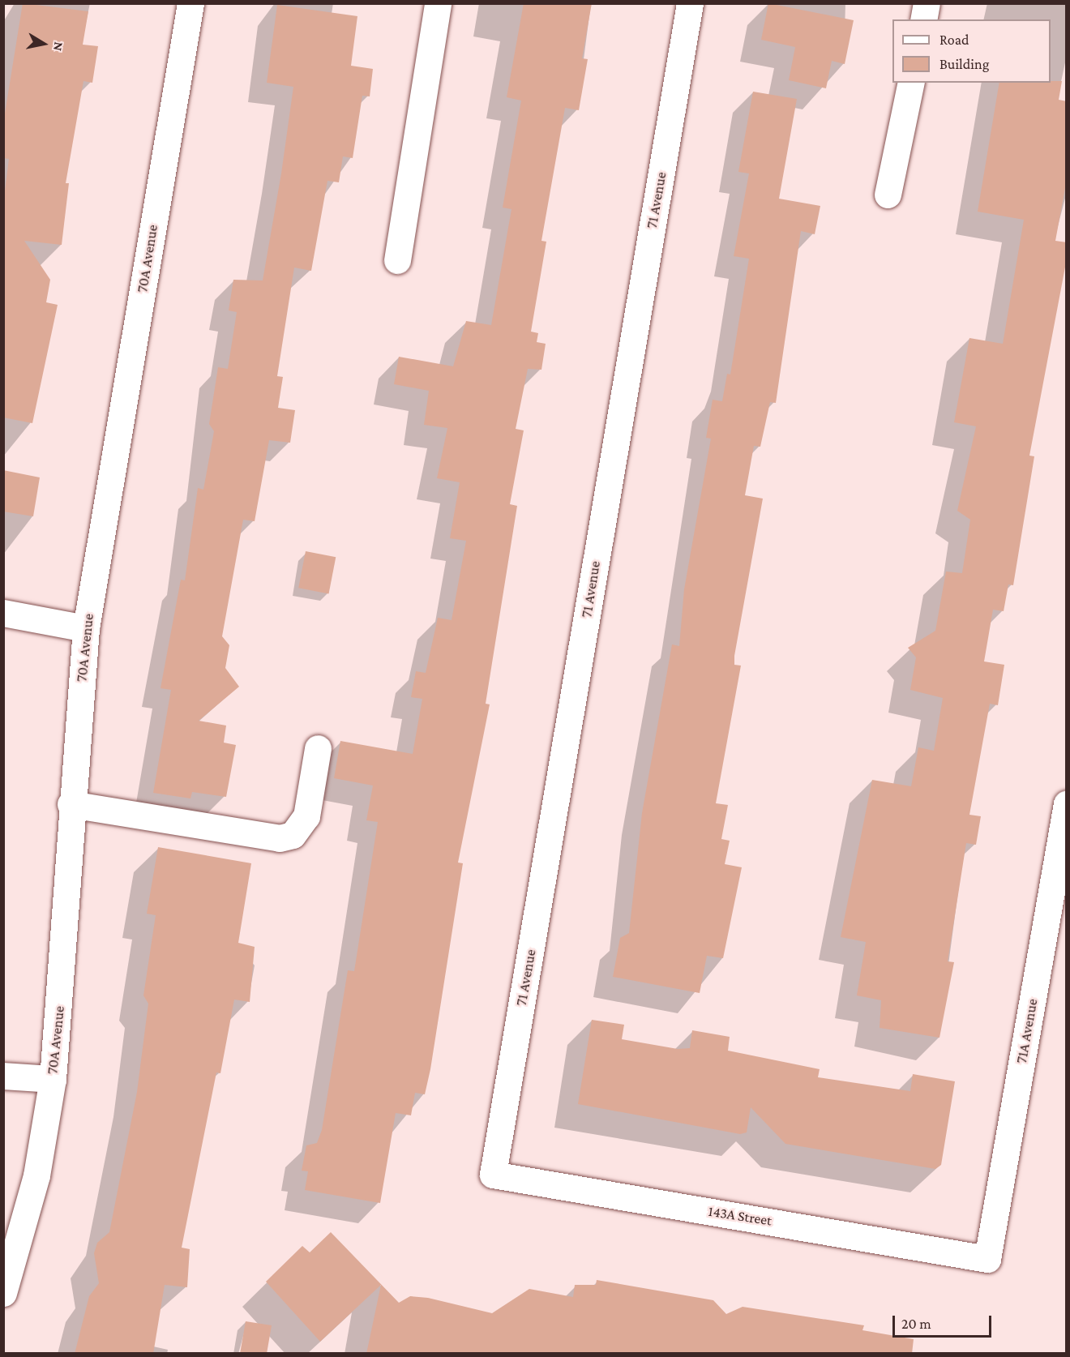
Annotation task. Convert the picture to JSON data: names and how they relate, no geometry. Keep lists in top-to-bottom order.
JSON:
{
  "streets": {
    "street": [
      "71 Avenue",
      "70A Avenue",
      "71A Avenue",
      "143A Street"
    ]
  },
  "crossings": [
    ["71 Avenue", "143A Street"],
    ["71A Avenue", "143A Street"]
  ],
  "legend": ["Road", "Building"],
  "scale_bar": "20 m",
  "north": "right"
}
